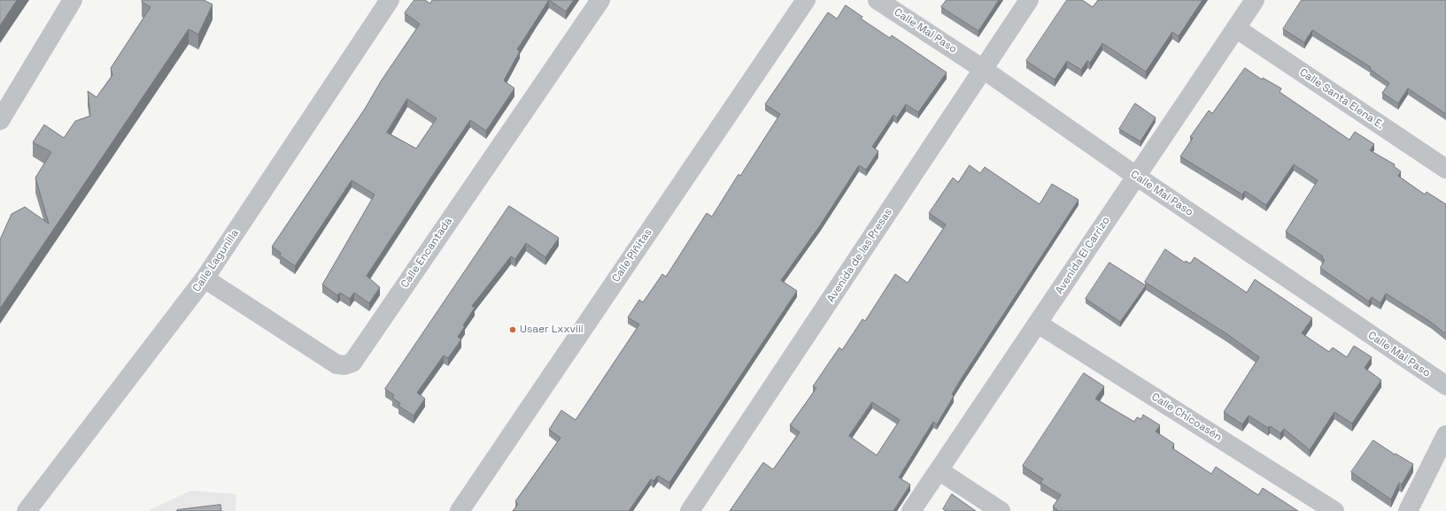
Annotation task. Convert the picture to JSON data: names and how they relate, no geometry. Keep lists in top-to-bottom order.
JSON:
{
  "streets": {
    "street": [
      "Calle Mal Paso",
      "Calle Santa Elena E.",
      "Calle Encantada",
      "Calle Piñitas",
      "Avenida de las Presas",
      "Avenida El Carrizo",
      "Calle Lagunilla",
      "Calle Chicoasén"
    ]
  },
  "crossings": [
    ["Calle Mal Paso", "Avenida de las Presas"],
    ["Calle Mal Paso", "Avenida El Carrizo"],
    ["Calle Santa Elena E.", "Avenida El Carrizo"],
    ["Calle Encantada", "Calle Lagunilla"],
    ["Avenida El Carrizo", "Calle Chicoasén"]
  ],
  "places": ["Usaer Lxxviii"]
}
